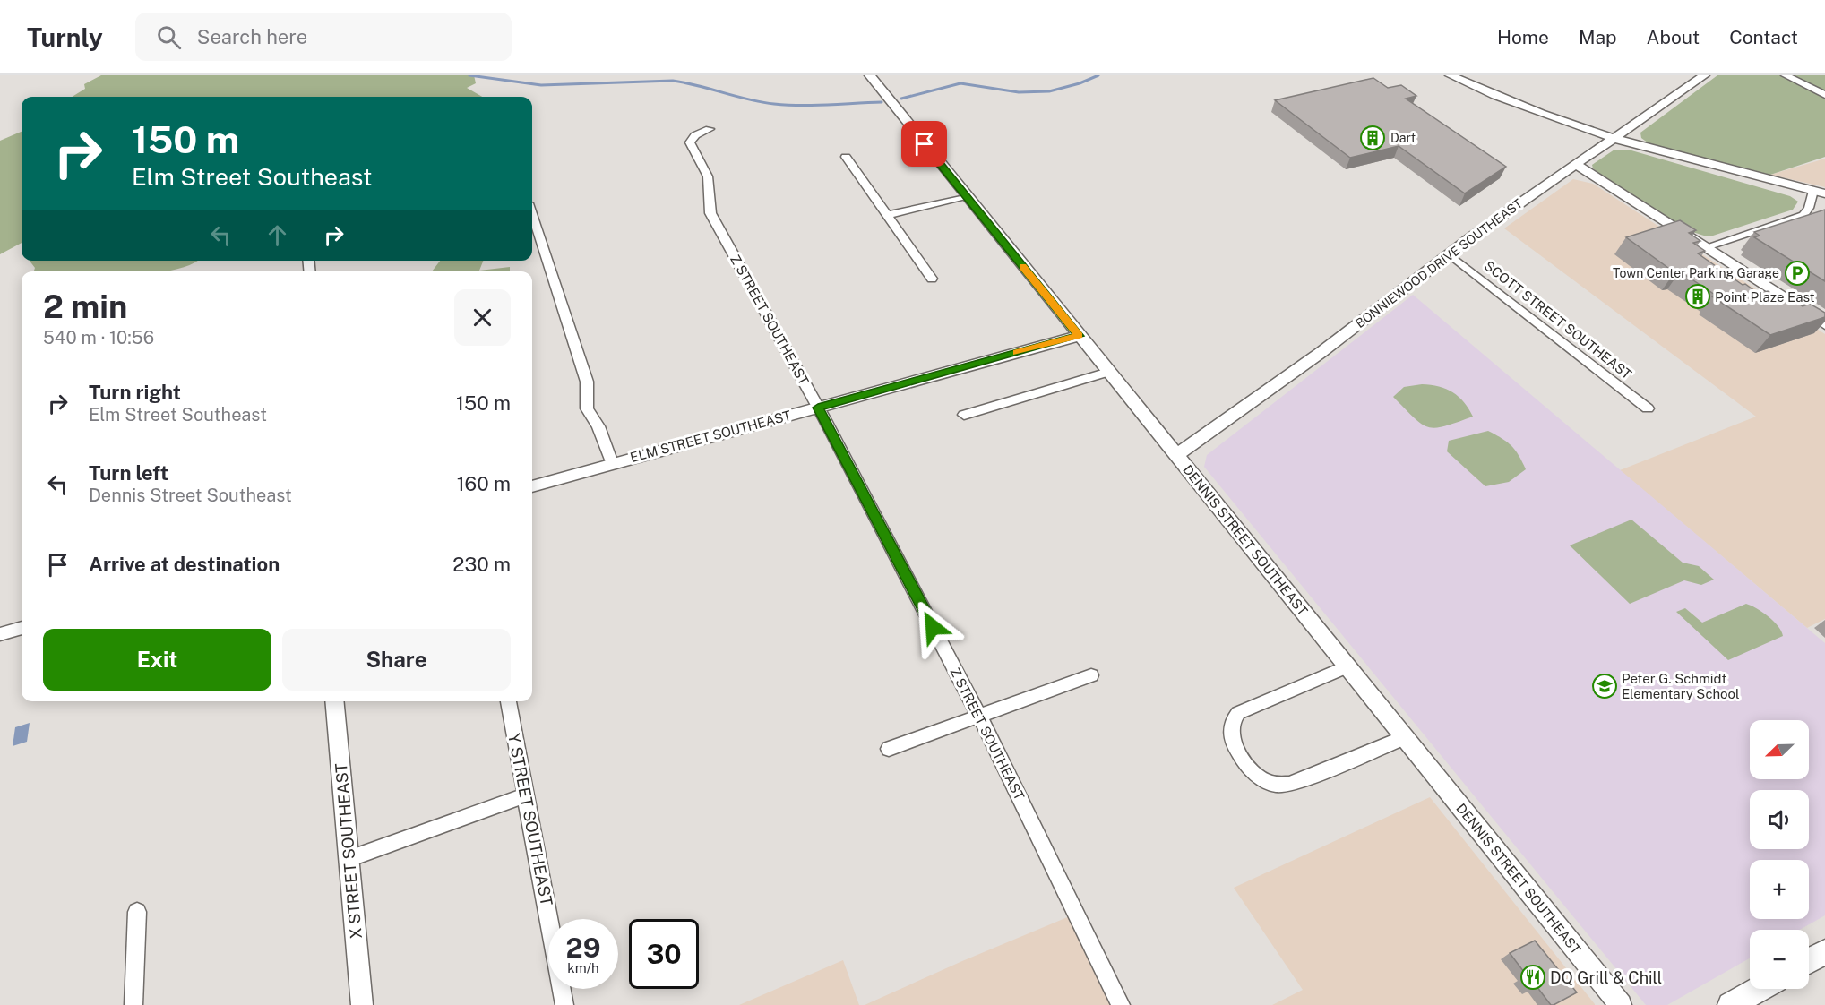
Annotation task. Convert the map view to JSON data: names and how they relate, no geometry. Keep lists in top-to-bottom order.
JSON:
{
  "streets": {
    "street": [
      "BONNIEWOOD DRIVE SOUTHEAST",
      "Z STREET SOUTHEAST",
      "SCOTT STREET SOUTHEAST",
      "ELM STREET SOUTHEAST",
      "DENNIS STREET SOUTHEAST",
      "Y STREET SOUTHEAST",
      "X STREET SOUTHEAST"
    ]
  },
  "crossings": [
    ["BONNIEWOOD DRIVE SOUTHEAST", "SCOTT STREET SOUTHEAST"],
    ["BONNIEWOOD DRIVE SOUTHEAST", "DENNIS STREET SOUTHEAST"],
    ["Z STREET SOUTHEAST", "ELM STREET SOUTHEAST"],
    ["ELM STREET SOUTHEAST", "DENNIS STREET SOUTHEAST"]
  ],
  "places": {
    "building": ["Dart", "Point Plaze East"],
    "parking": ["Town Center Parking Garage"],
    "school or university": ["Peter G. Schmidt Elementary School"],
    "restaurant": ["DQ Grill & Chill"]
  },
  "north": "bottom left",
  "page": {
    "header": "Turnly",
    "search": "Search here",
    "nav": [
      "Home",
      "Map",
      "About",
      "Contact"
    ],
    "turn": ["150 m", "Elm Street Southeast"],
    "heading": ["2 min", "540 m · 10:56"],
    "list": [
      {
        "name": "Turn right",
        "note": "Elm Street Southeast",
        "value": "150 m"
      },
      {
        "name": "Turn left",
        "note": "Dennis Street Southeast",
        "value": "160 m"
      },
      {
        "name": "Arrive at destination",
        "value": "230 m"
      }
    ],
    "buttons": ["Exit", "Share"],
    "map_buttons": ["+", "−"],
    "speed": "29 km/h",
    "limit": "30"
  }
}
